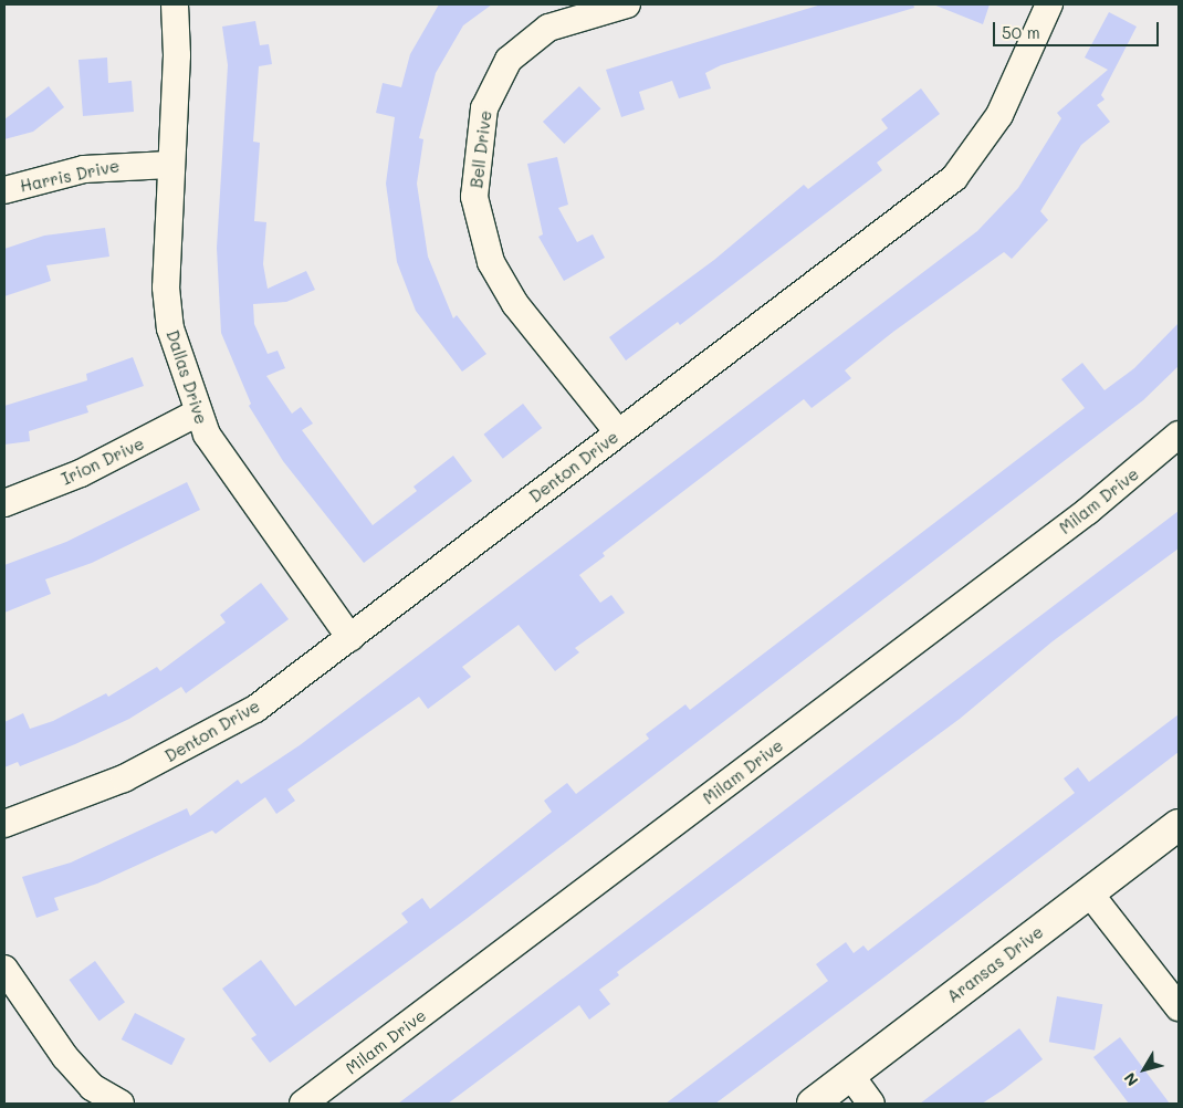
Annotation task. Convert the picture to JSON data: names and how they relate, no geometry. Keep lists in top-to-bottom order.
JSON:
{
  "streets": {
    "street": [
      "Bell Drive",
      "Harris Drive",
      "Dallas Drive",
      "Irion Drive",
      "Denton Drive",
      "Milam Drive",
      "Aransas Drive"
    ]
  },
  "crossings": [
    ["Bell Drive", "Denton Drive"],
    ["Harris Drive", "Dallas Drive"],
    ["Dallas Drive", "Irion Drive"],
    ["Dallas Drive", "Denton Drive"]
  ],
  "scale_bar": "50 m",
  "north": "bottom left"
}
